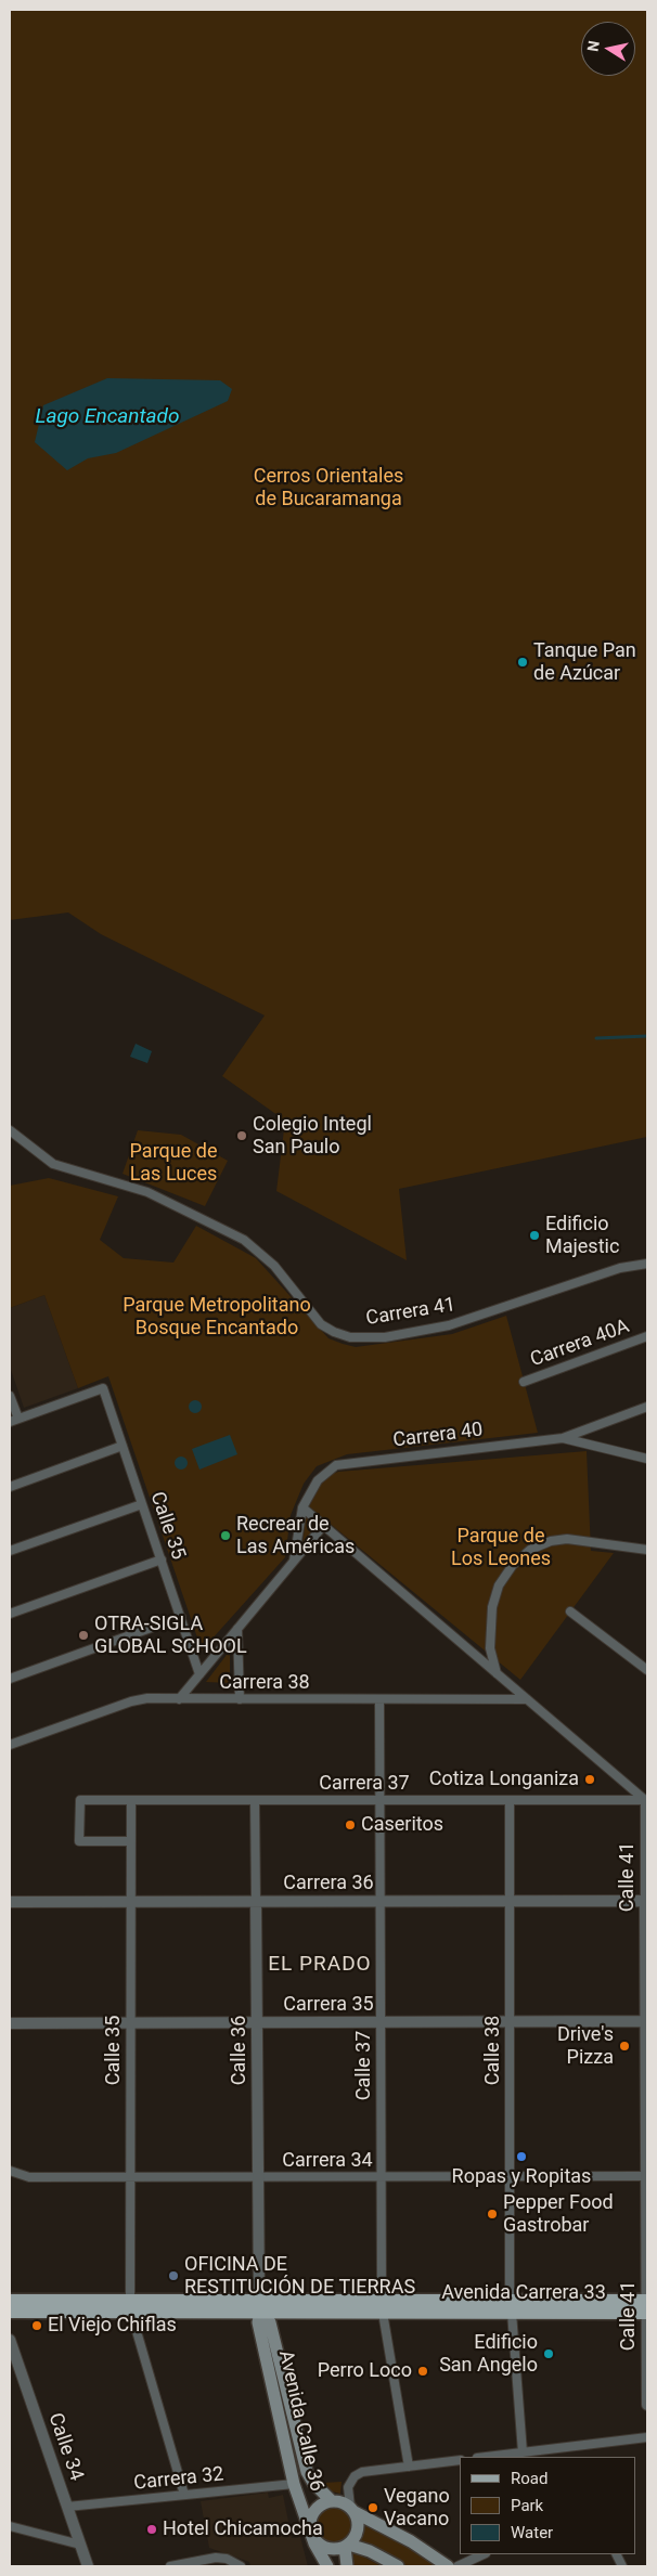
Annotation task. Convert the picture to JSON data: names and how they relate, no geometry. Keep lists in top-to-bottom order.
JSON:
{
  "streets": {
    "main road": ["Avenida Carrera 33", "Avenida Calle 36"],
    "street": [
      "Carrera 41",
      "Carrera 40A",
      "Carrera 40",
      "Calle 35",
      "Carrera 38",
      "Carrera 37",
      "Calle 41",
      "Carrera 36",
      "Carrera 35",
      "Calle 36",
      "Calle 38",
      "Calle 37",
      "Carrera 34",
      "Calle 34",
      "Carrera 32"
    ]
  },
  "crossings": [
    ["Calle 35", "Carrera 37"],
    ["Calle 35", "Carrera 36"],
    ["Calle 35", "Carrera 35"],
    ["Calle 35", "Carrera 34"],
    ["Calle 35", "Avenida Carrera 33"],
    ["Calle 35", "Carrera 32"],
    ["Carrera 38", "Calle 37"],
    ["Carrera 37", "Calle 41"],
    ["Carrera 37", "Calle 36"],
    ["Carrera 37", "Calle 38"],
    ["Carrera 37", "Calle 37"],
    ["Calle 41", "Carrera 36"],
    ["Calle 41", "Carrera 35"],
    ["Calle 41", "Carrera 34"],
    ["Calle 41", "Avenida Carrera 33"],
    ["Carrera 36", "Calle 36"],
    ["Carrera 36", "Calle 38"],
    ["Carrera 36", "Calle 37"],
    ["Carrera 35", "Calle 36"],
    ["Carrera 35", "Calle 38"],
    ["Carrera 35", "Calle 37"],
    ["Calle 36", "Carrera 34"],
    ["Calle 36", "Avenida Carrera 33"],
    ["Calle 36", "Avenida Calle 36"],
    ["Calle 38", "Carrera 34"],
    ["Calle 38", "Avenida Carrera 33"],
    ["Calle 37", "Carrera 34"],
    ["Calle 37", "Avenida Carrera 33"],
    ["Avenida Carrera 33", "Avenida Calle 36"],
    ["Avenida Calle 36", "Carrera 32"],
    ["Calle 34", "Carrera 32"]
  ],
  "districts": ["EL PRADO"],
  "water": ["Lago Encantado"],
  "parks": [
    "Cerros Orientales de Bucaramanga",
    "Parque de Las Luces",
    "Parque Metropolitano Bosque Encantado",
    "Parque de Los Leones"
  ],
  "places": [
    "Tanque Pan de Azúcar",
    "Colegio Integl San Paulo",
    "Edificio Majestic",
    "Recrear de Las Américas",
    "OTRA-SIGLA GLOBAL SCHOOL",
    "Cotiza Longaniza",
    "Caseritos",
    "Drive's Pizza",
    "Ropas y Ropitas",
    "Pepper Food Gastrobar",
    "OFICINA DE RESTITUCIÓN DE TIERRAS",
    "El Viejo Chiflas",
    "Edificio San Angelo",
    "Perro Loco",
    "Vegano Vacano",
    "Hotel Chicamocha"
  ],
  "legend": ["Road", "Park", "Water"],
  "north": "left"
}
